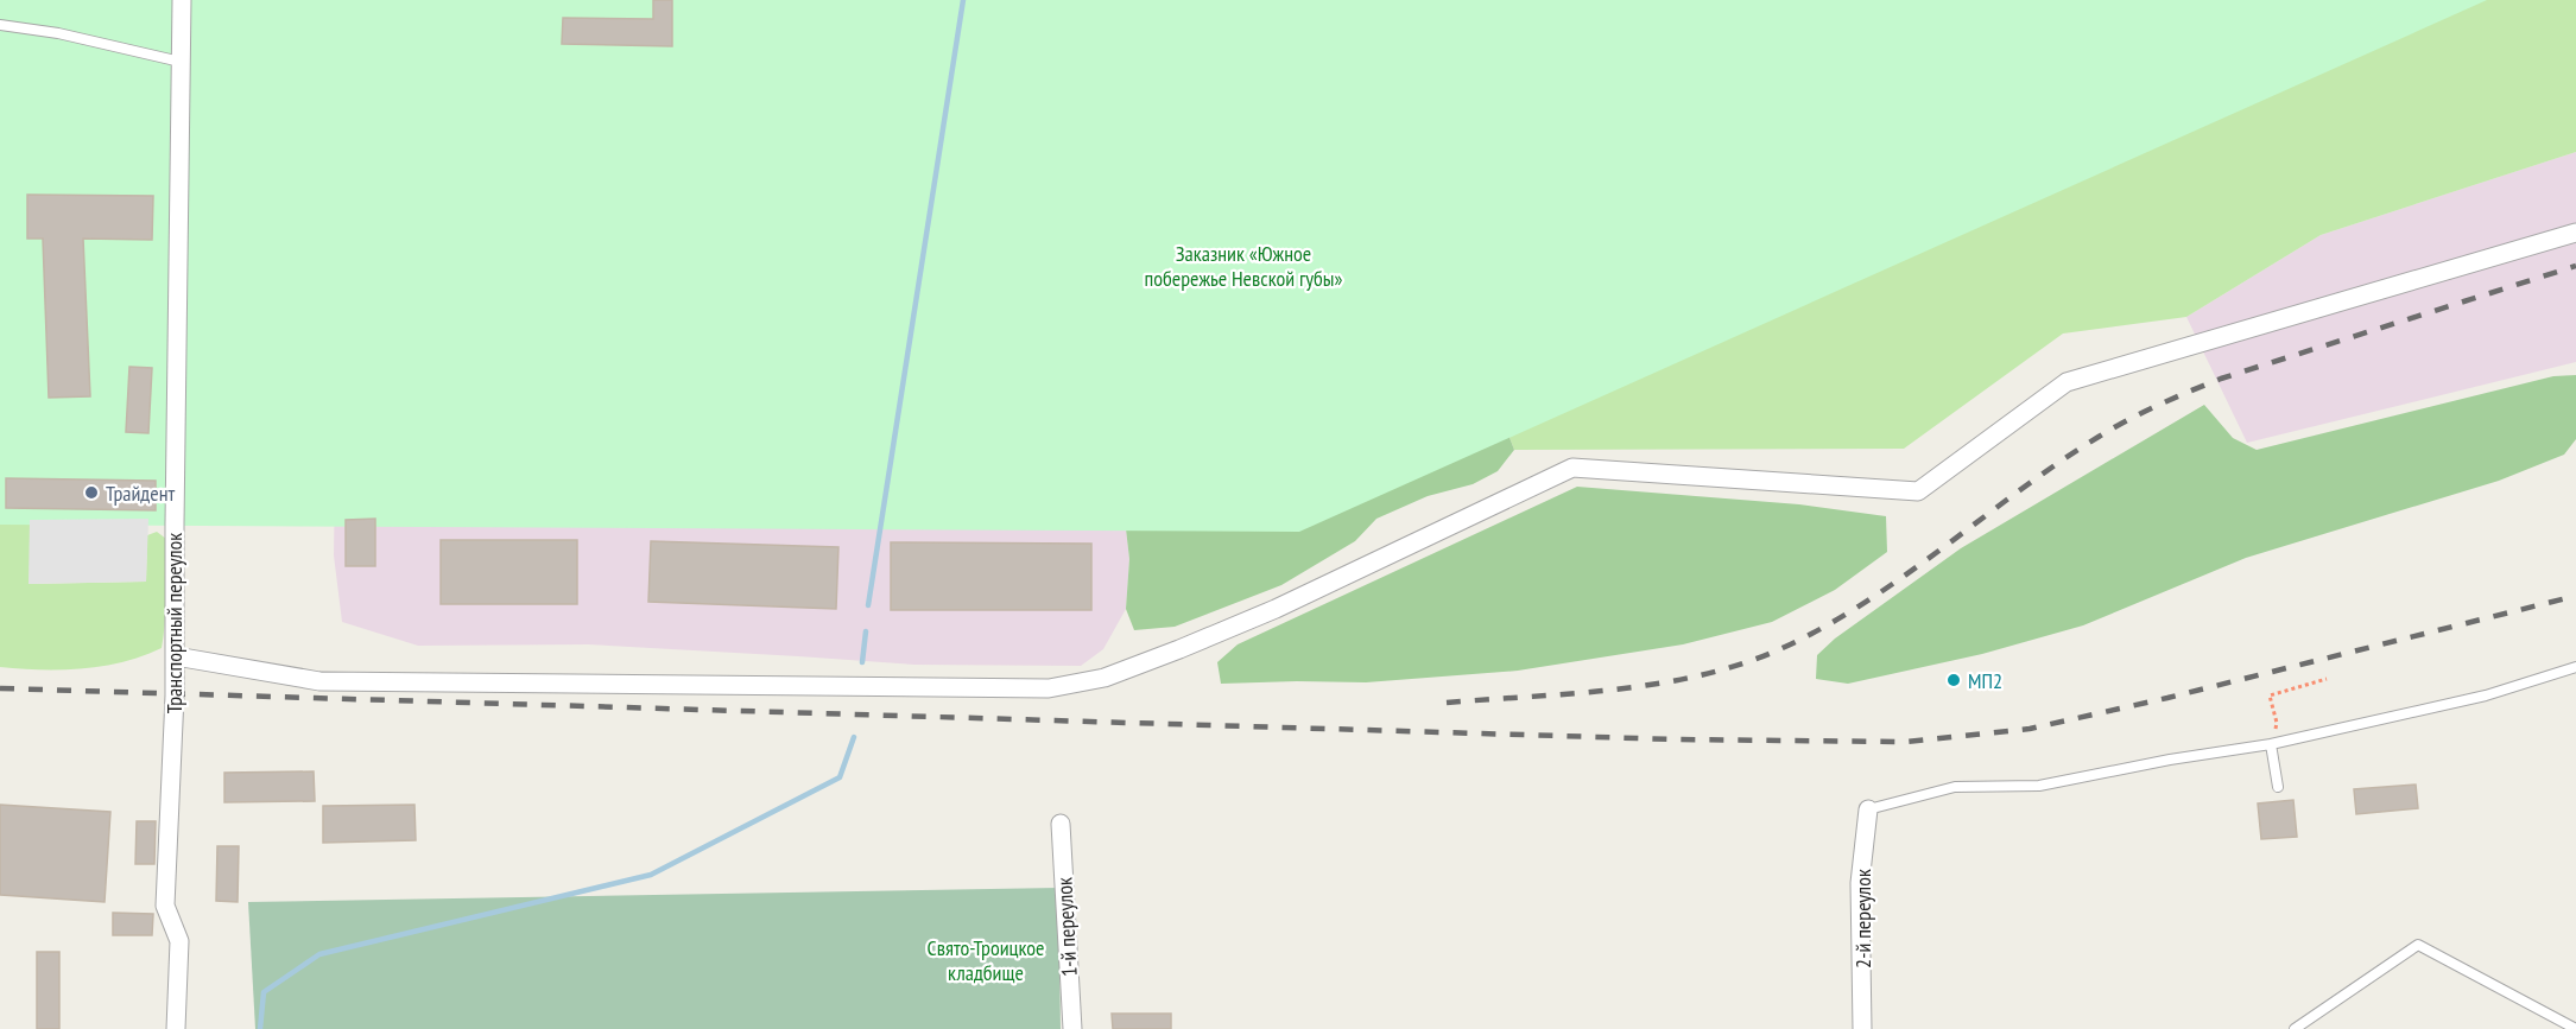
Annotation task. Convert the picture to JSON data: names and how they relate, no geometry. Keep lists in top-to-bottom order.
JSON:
{
  "streets": {
    "street": ["Транспортный переулок", "2-й переулок", "1-й переулок"]
  },
  "parks": ["Заказник «Южное побережье Невской губы»", "Свято-Троицкое кладбище"],
  "places": ["Трайдент", "МП2"]
}
